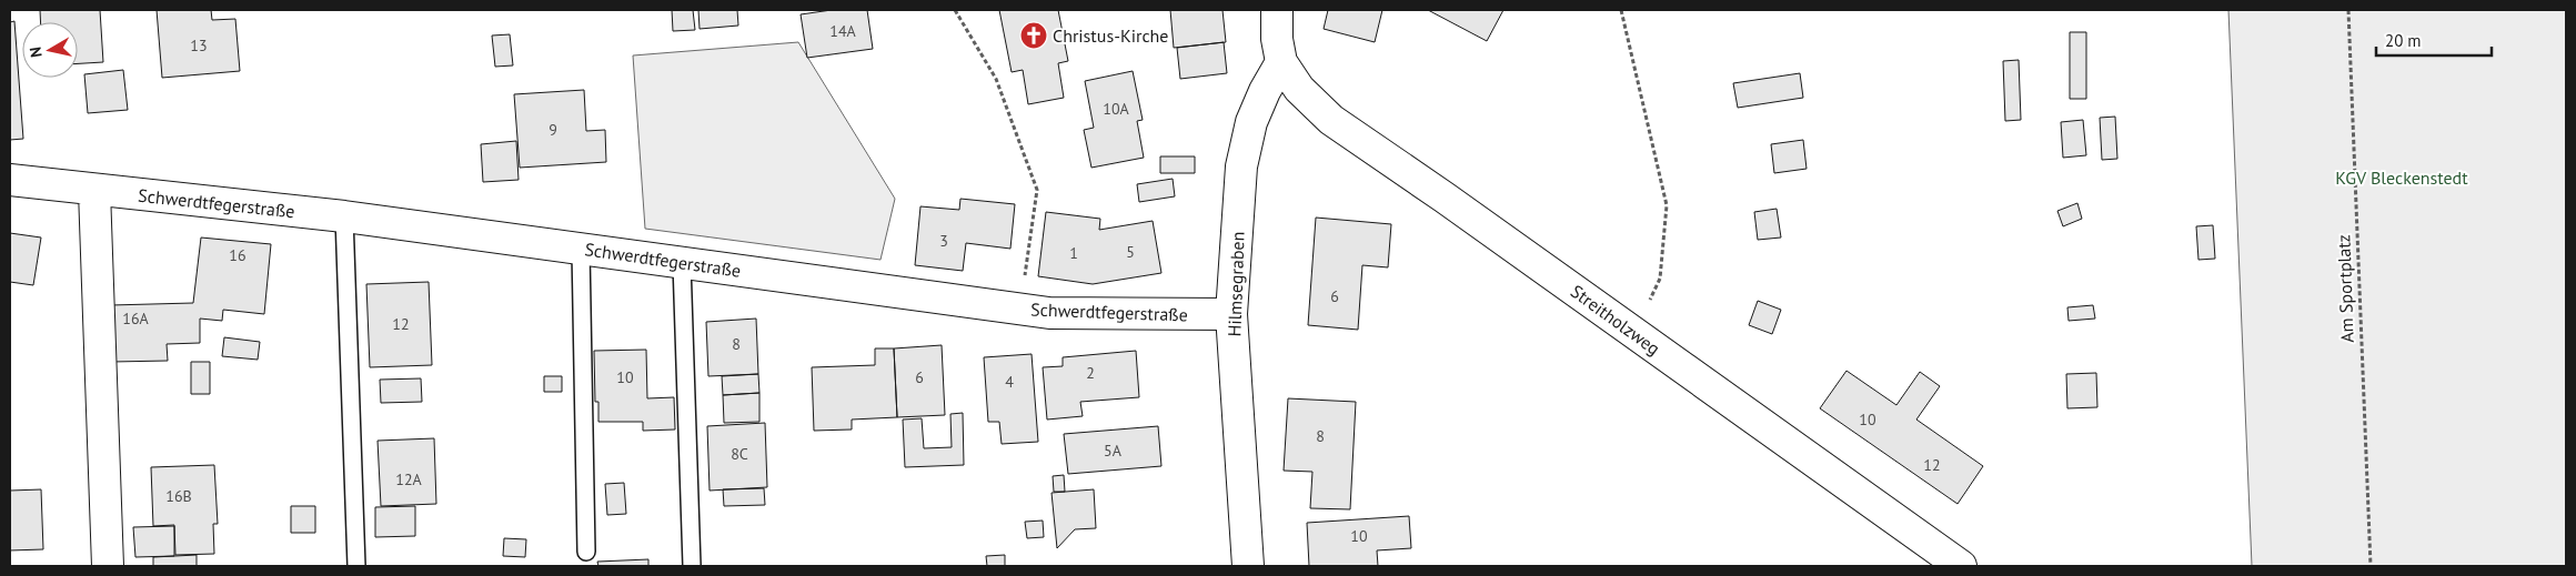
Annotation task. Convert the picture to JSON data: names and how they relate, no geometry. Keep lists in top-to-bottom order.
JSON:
{
  "streets": {
    "street": ["Schwerdtfegerstraße", "Hilmsegraben", "Streitholzweg"],
    "path": ["Am Sportplatz"]
  },
  "crossings": [
    ["Schwerdtfegerstraße", "Hilmsegraben"],
    ["Hilmsegraben", "Streitholzweg"]
  ],
  "parks": ["KGV Bleckenstedt"],
  "places": {
    "church": ["Christus-Kirche"]
  },
  "house_numbers": [
    "14A",
    "13",
    "10A",
    "9",
    "3",
    "5",
    "1",
    "16",
    "6",
    "16A",
    "12",
    "8",
    "2",
    "10",
    "6",
    "4",
    "10",
    "8",
    "5A",
    "8C",
    "12",
    "12A",
    "16B",
    "10"
  ],
  "scale_bar": "20 m",
  "north": "left"
}
